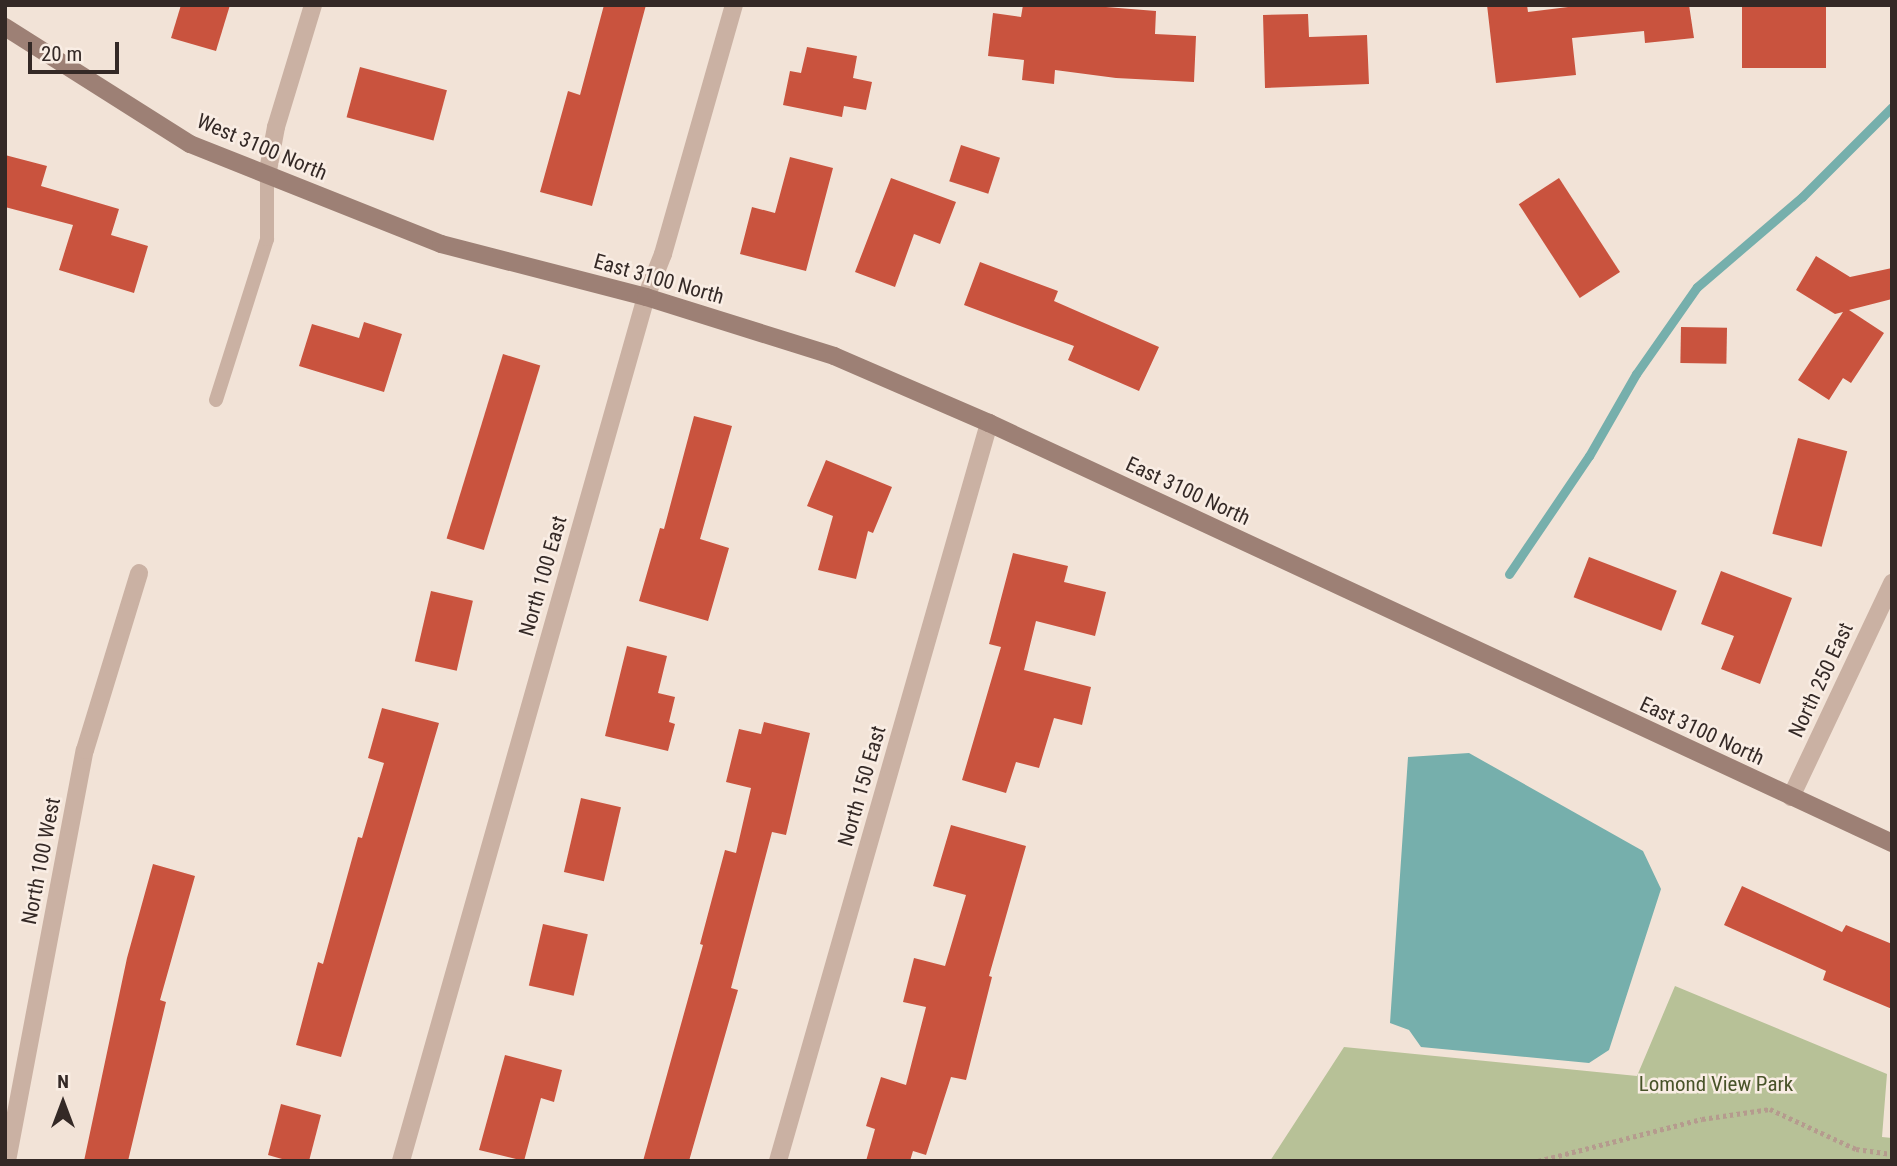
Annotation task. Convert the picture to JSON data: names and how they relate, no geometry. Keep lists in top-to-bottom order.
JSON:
{
  "streets": {
    "street": [
      "West 3100 North",
      "East 3100 North",
      "North 100 East",
      "North 250 East",
      "North 150 East",
      "North 100 West"
    ]
  },
  "crossings": [
    ["West 3100 North", "East 3100 North"],
    ["East 3100 North", "North 100 East"],
    ["East 3100 North", "North 250 East"],
    ["East 3100 North", "North 150 East"]
  ],
  "parks": ["Lomond View Park"],
  "scale_bar": "20 m",
  "north": "top"
}
